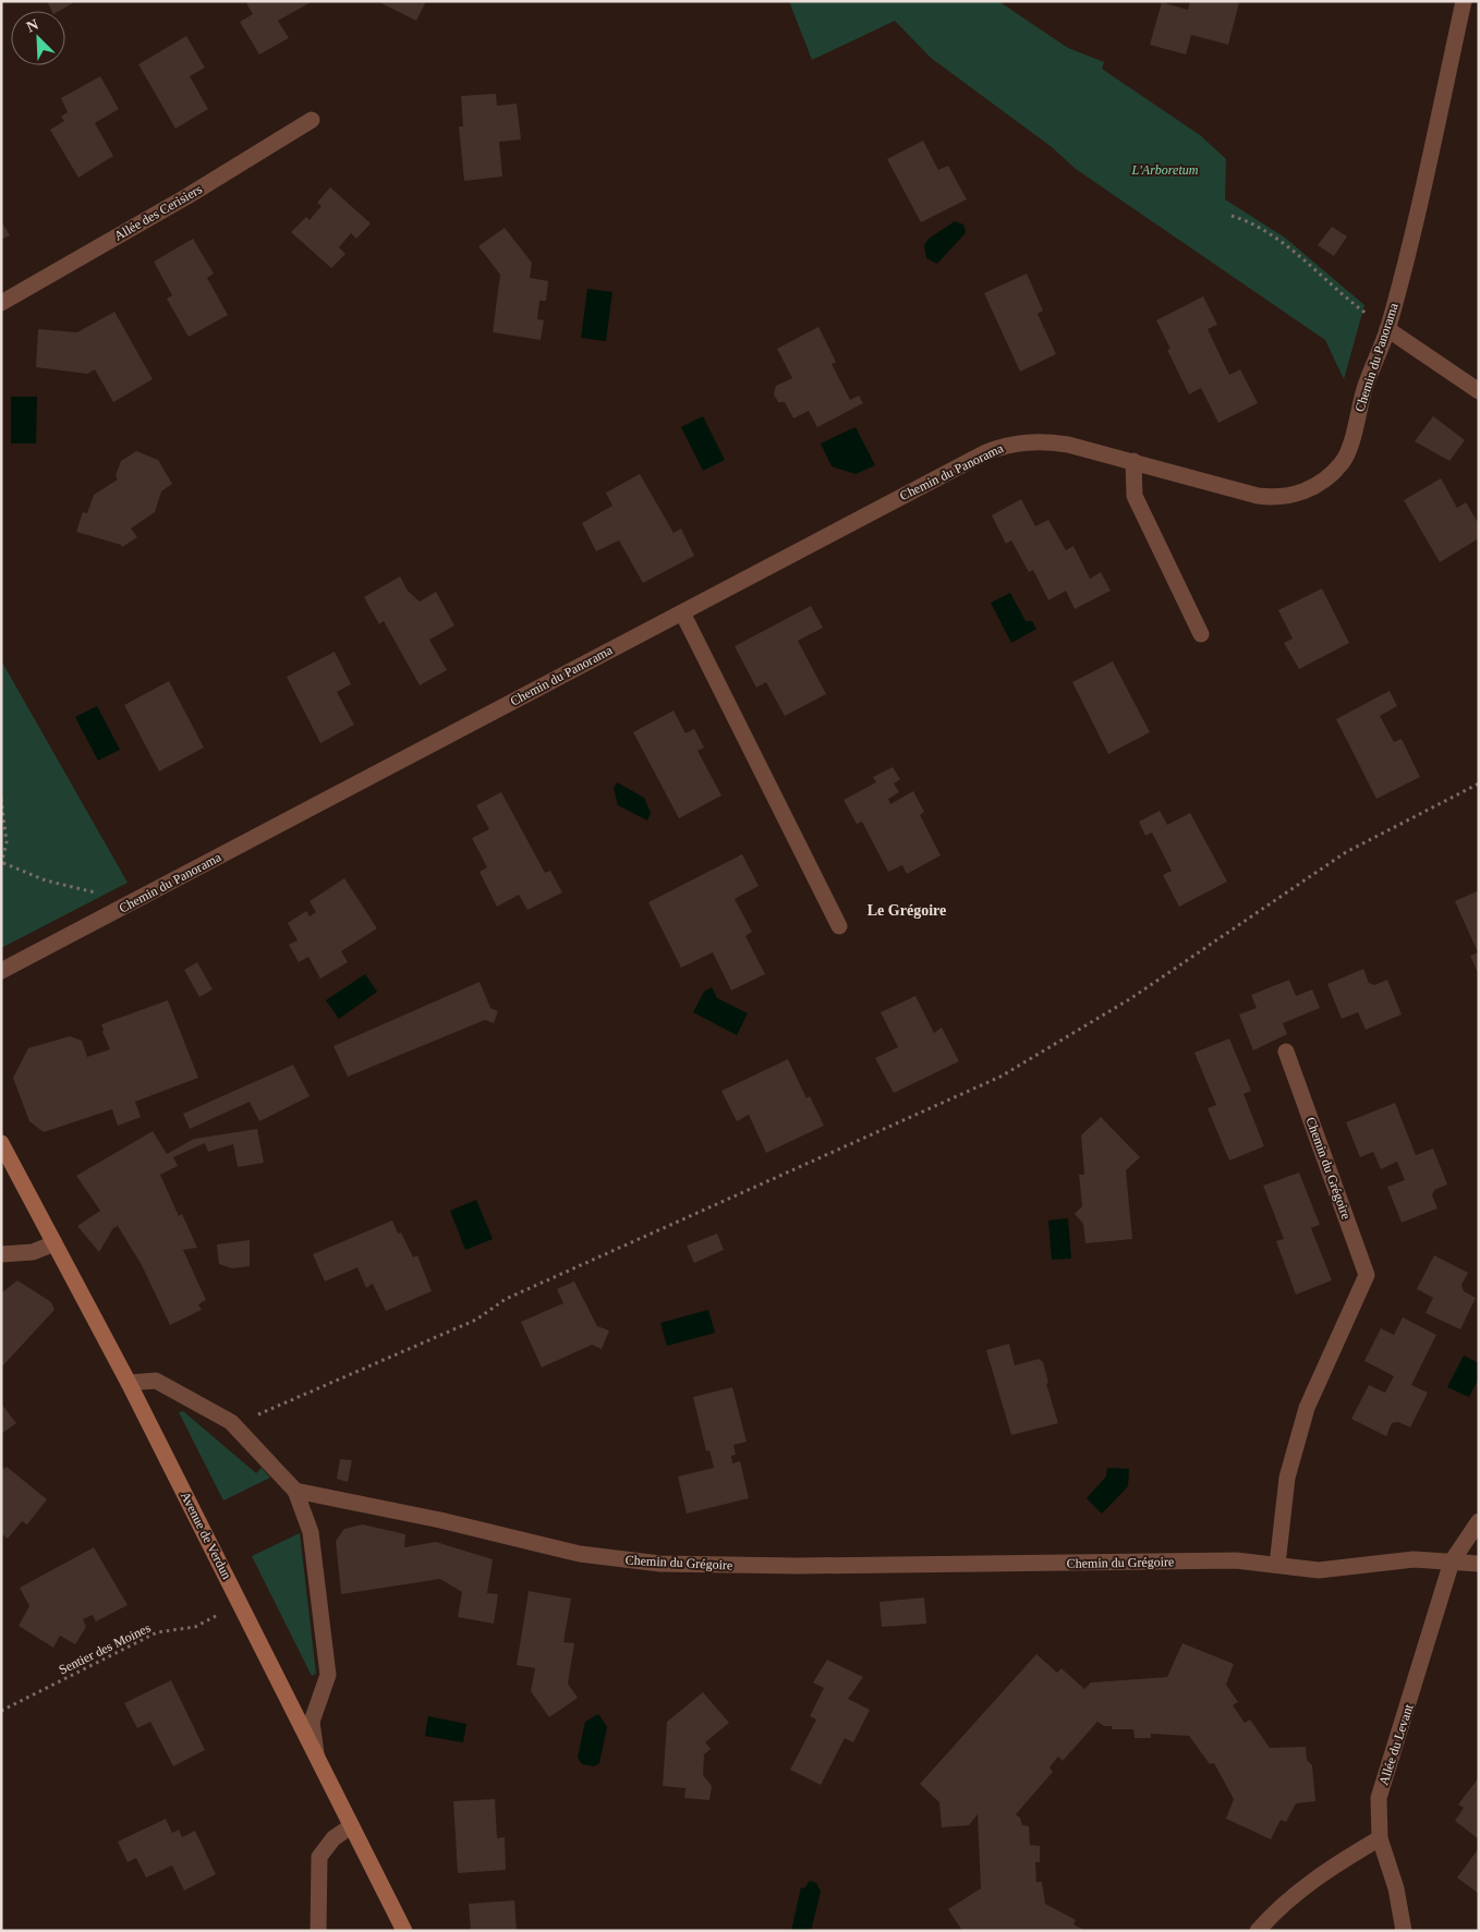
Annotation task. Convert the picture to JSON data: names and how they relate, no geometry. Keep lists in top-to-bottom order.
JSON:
{
  "streets": {
    "street": [
      "Allée des Cerisiers",
      "Chemin du Panorama",
      "Chemin du Grégoire",
      "Avenue de Verdun",
      "Allée du Levant"
    ],
    "path": ["Sentier des Moines"]
  },
  "crossings": [
    ["Chemin du Grégoire", "Allée du Levant"]
  ],
  "districts": ["Le Grégoire"],
  "parks": ["L'Arboretum"],
  "north": "top left"
}
